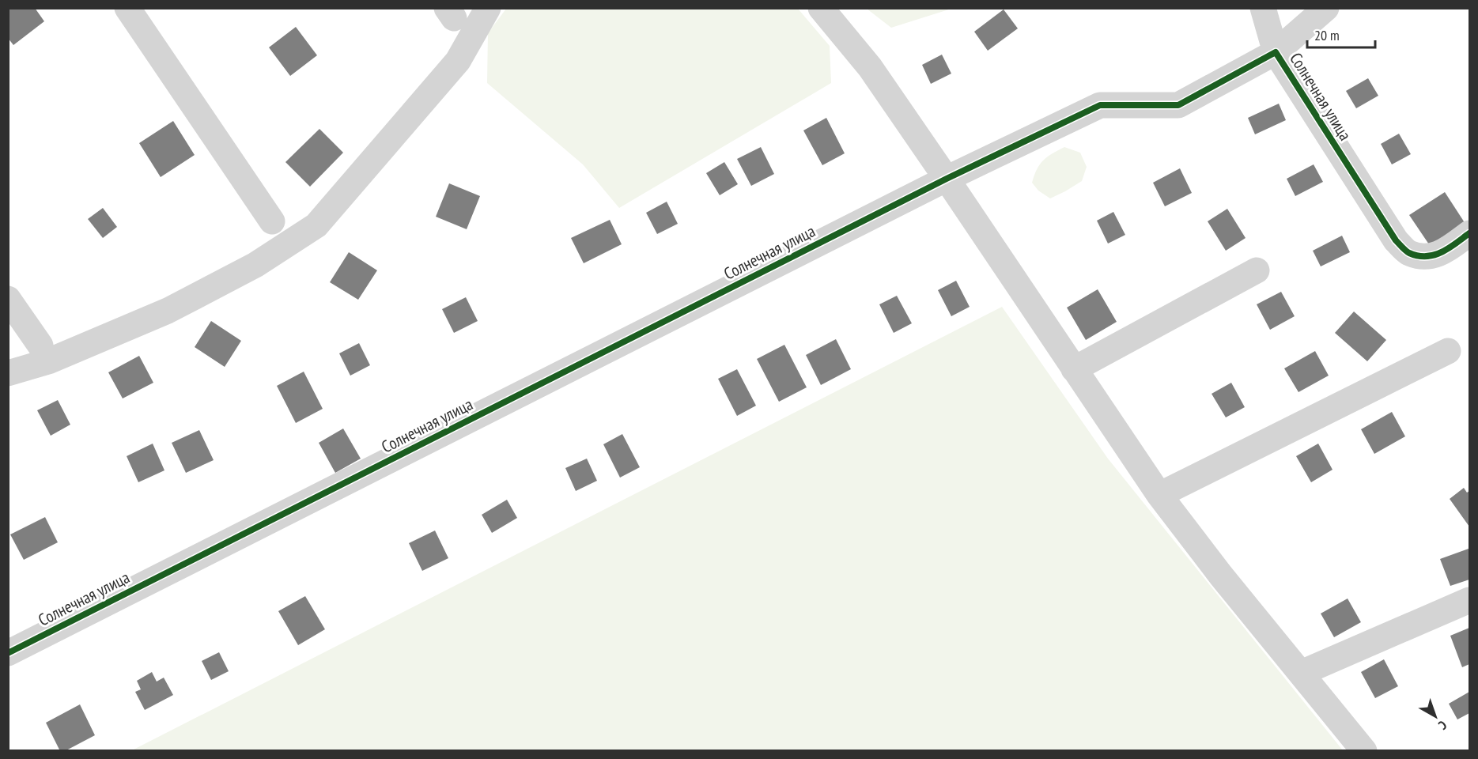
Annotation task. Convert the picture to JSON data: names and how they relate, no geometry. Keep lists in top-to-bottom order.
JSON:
{
  "streets": {
    "street": ["Солнечная улица"]
  },
  "scale_bar": "20 m",
  "north": "bottom right"
}
